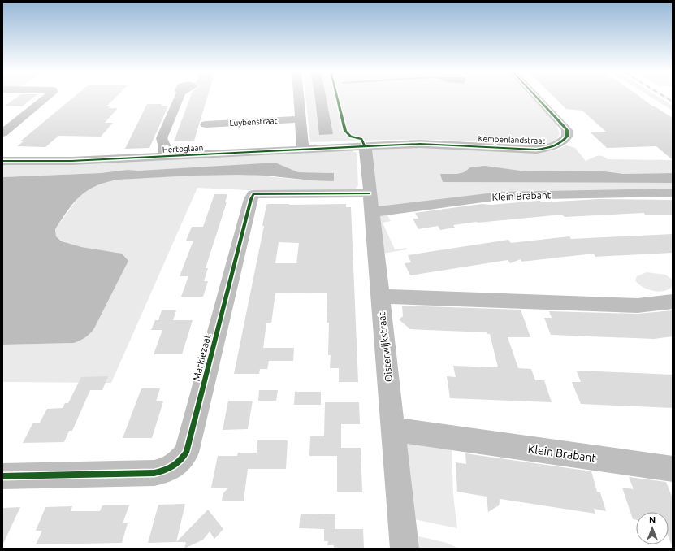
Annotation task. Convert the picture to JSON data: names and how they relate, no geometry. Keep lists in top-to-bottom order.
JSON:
{
  "streets": {
    "street": [
      "Luybenstraat",
      "Kempenlandstraat",
      "Hertoglaan",
      "Klein Brabant",
      "Oisterwijkstraat",
      "Markiezaat"
    ]
  },
  "crossings": [
    ["Kempenlandstraat", "Hertoglaan"],
    ["Kempenlandstraat", "Oisterwijkstraat"],
    ["Hertoglaan", "Oisterwijkstraat"],
    ["Klein Brabant", "Oisterwijkstraat"],
    ["Klein Brabant", "Markiezaat"],
    ["Oisterwijkstraat", "Markiezaat"]
  ],
  "north": "top"
}
